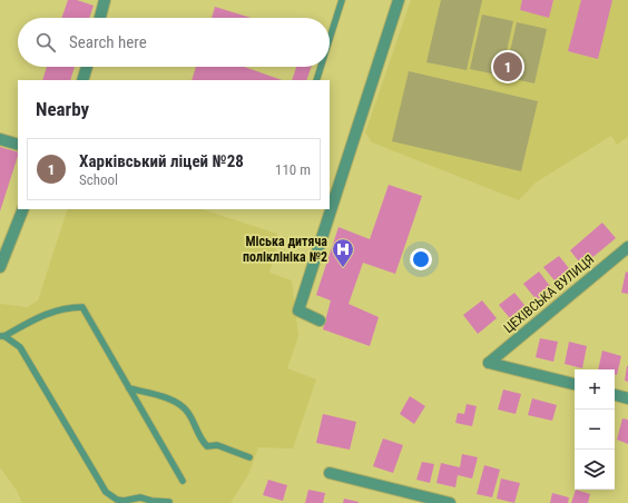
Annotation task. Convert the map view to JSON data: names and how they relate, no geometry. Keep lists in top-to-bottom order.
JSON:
{
  "streets": {
    "street": ["ЦЕХІВСЬКА ВУЛИЦЯ"]
  },
  "places": {
    "hospital": ["Міська дитяча поліклініка №2"]
  },
  "page": {
    "search": "Search here",
    "pins": "1",
    "heading": "Nearby",
    "list": [
      {
        "mark": "1",
        "name": "Харківський ліцей №28",
        "note": "School",
        "value": "110 m"
      }
    ],
    "map_buttons": ["+", "−"]
  }
}
